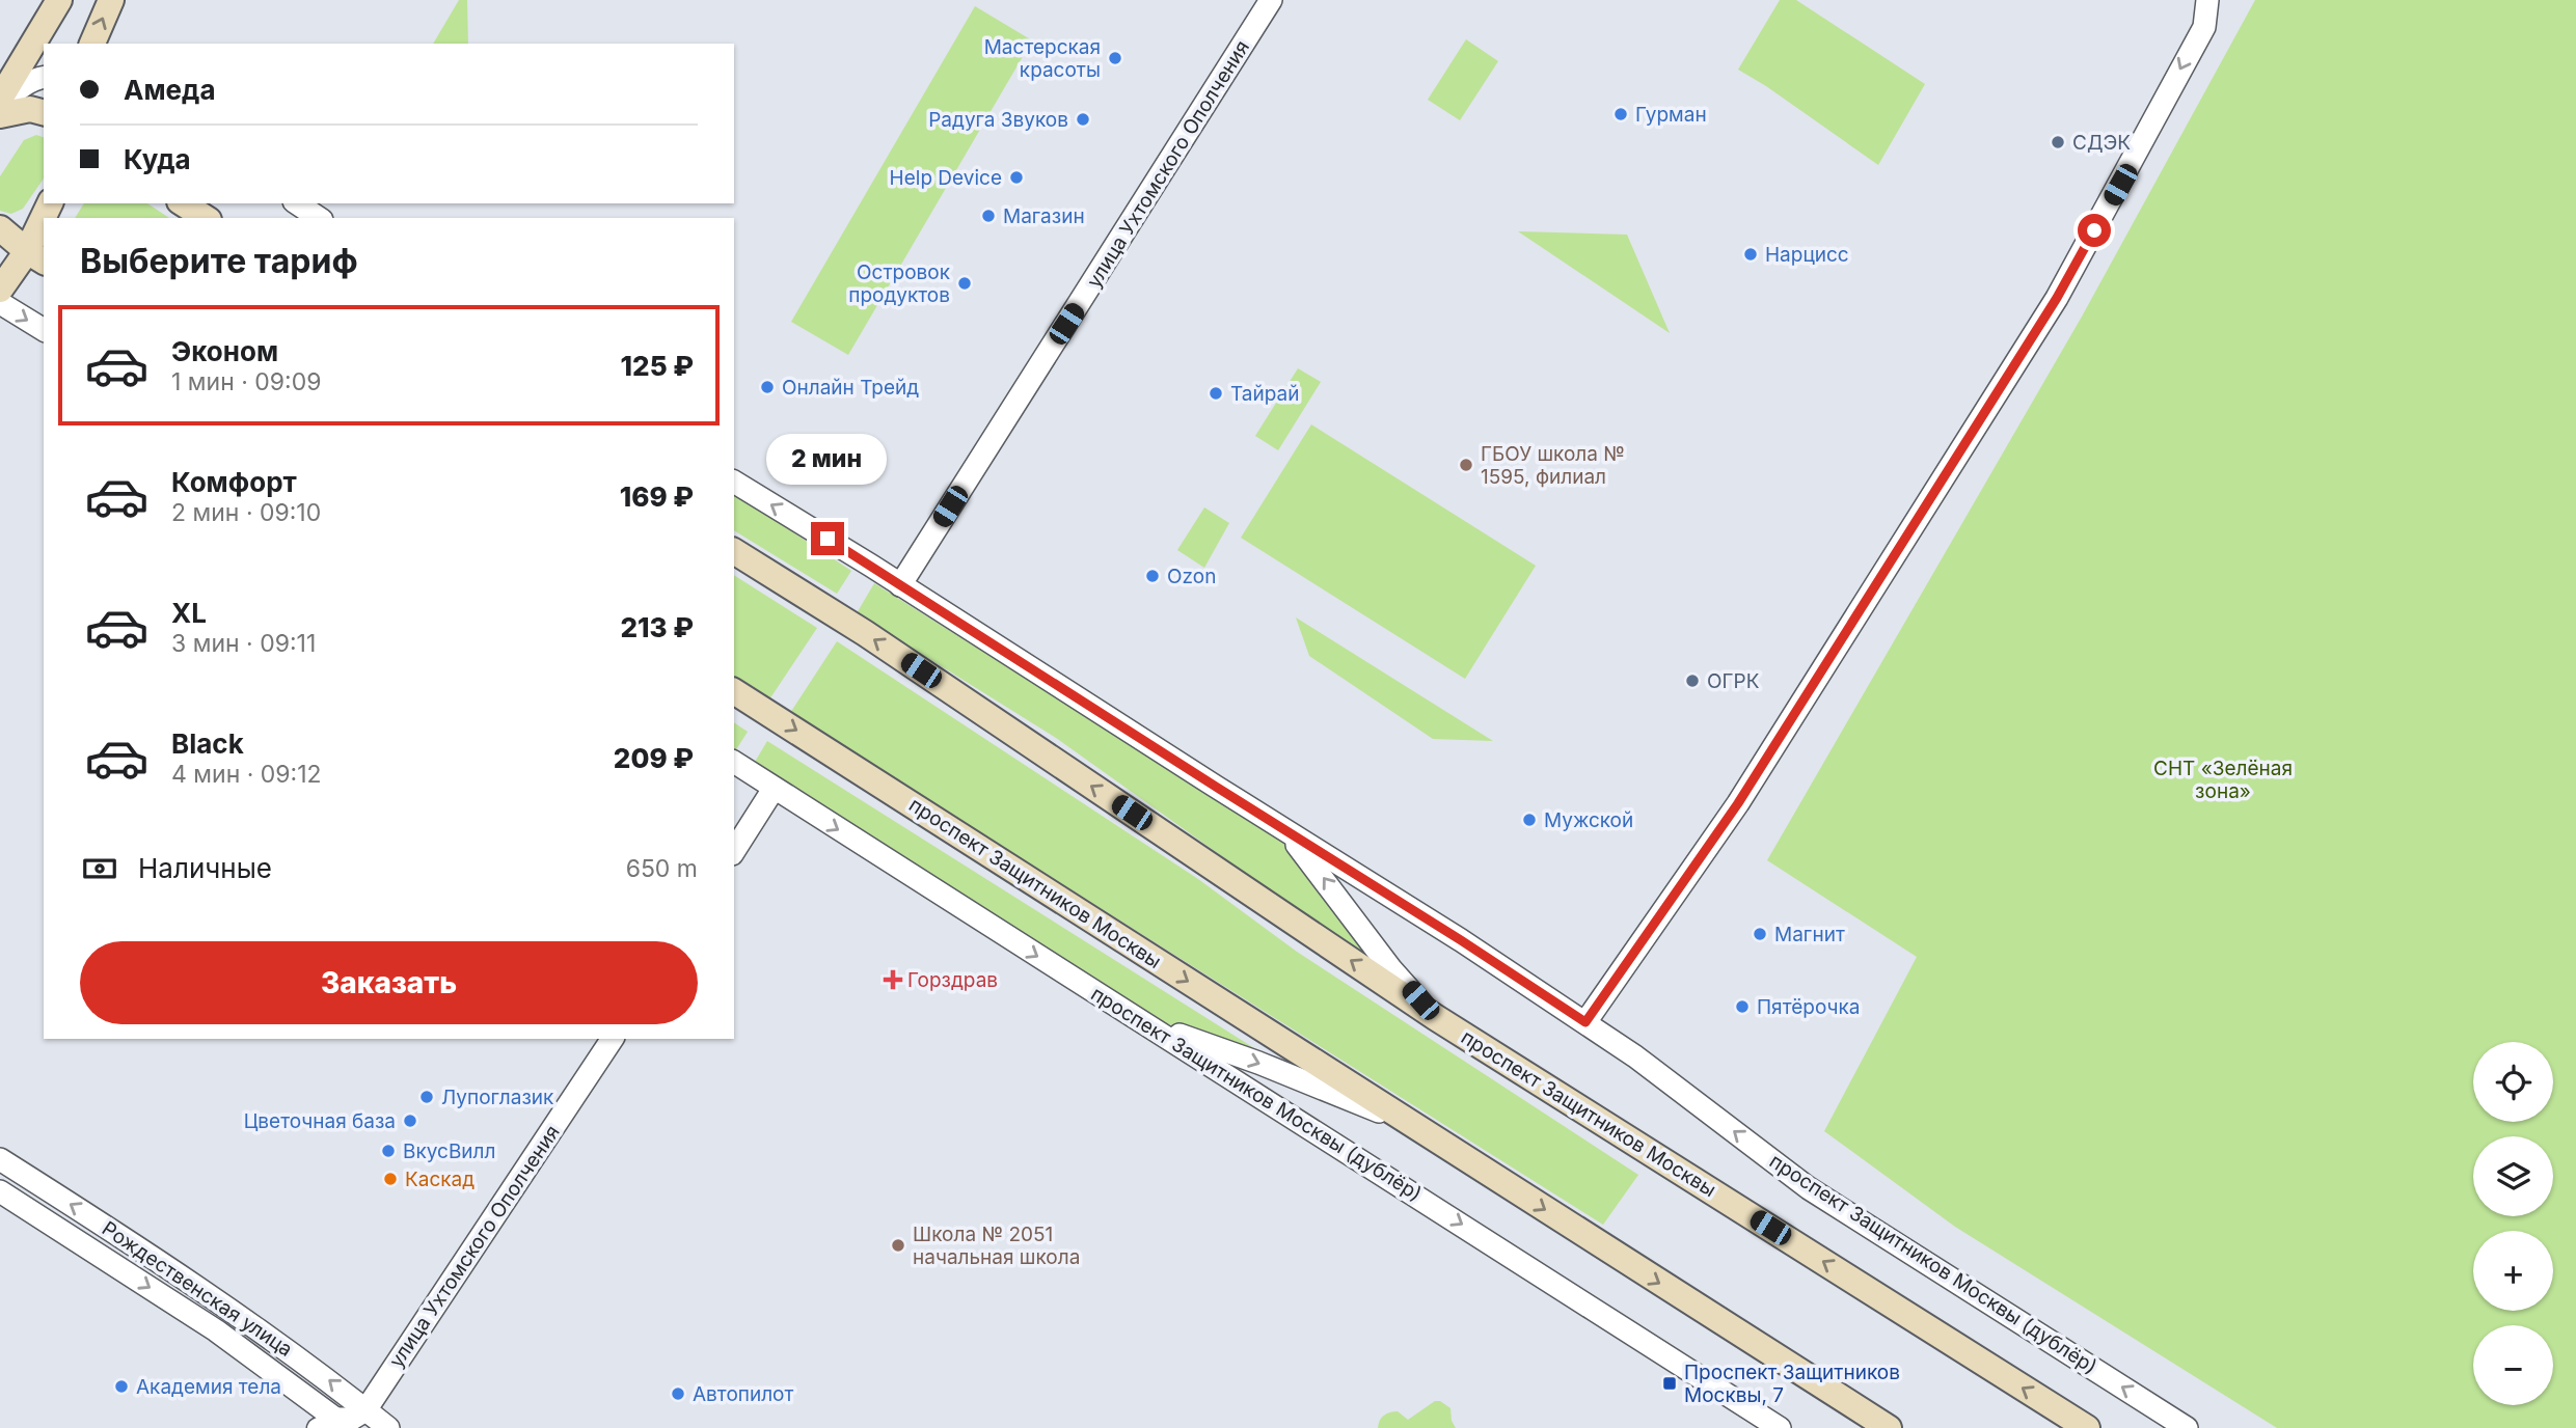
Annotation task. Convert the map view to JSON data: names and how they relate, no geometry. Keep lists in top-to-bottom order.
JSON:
{
  "streets": {
    "main road": ["проспект Защитников Москвы"],
    "street": ["улица Ухтомского Ополчения", "проспект Защитников Москвы (дублёр)", "Рождественская улица"]
  },
  "crossings": [
    ["улица Ухтомского Ополчения", "проспект Защитников Москвы (дублёр)"],
    ["улица Ухтомского Ополчения", "Рождественская улица"]
  ],
  "parks": ["СНТ «Зелёная зона»"],
  "places": {
    "other": [
      "Мастерская красоты",
      "Гурман",
      "Радуга Звуков",
      "СДЭК",
      "Help Device",
      "Магазин",
      "Нарцисс",
      "Островок продуктов",
      "Онлайн Трейд",
      "Тайрай",
      "ГБОУ школа № 1595, филиал",
      "Ozon",
      "ОГРК",
      "Мужской",
      "Магнит",
      "Пятёрочка",
      "Лупоглазик",
      "Цветочная база",
      "ВкусВилл",
      "Каскад",
      "Школа № 2051 начальная школа",
      "Академия тела",
      "Автопилот"
    ],
    "health": ["Горздрав"],
    "transit": ["Проспект Защитников Москвы, 7"]
  },
  "page": {
    "banner": ["Амеда", "Куда"],
    "heading": "Выберите тариф",
    "list": [
      {
        "name": "Эконом",
        "note": "1 мин · 09:09",
        "value": "125 ₽"
      },
      {
        "name": "Комфорт",
        "note": "2 мин · 09:10",
        "value": "169 ₽"
      },
      {
        "name": "XL",
        "note": "3 мин · 09:11",
        "value": "213 ₽"
      },
      {
        "name": "Black",
        "note": "4 мин · 09:12",
        "value": "209 ₽"
      }
    ],
    "bubble": "2 мин",
    "pay": ["Наличные", "650 m"],
    "buttons": "Заказать",
    "map_buttons": ["+", "−"]
  }
}
